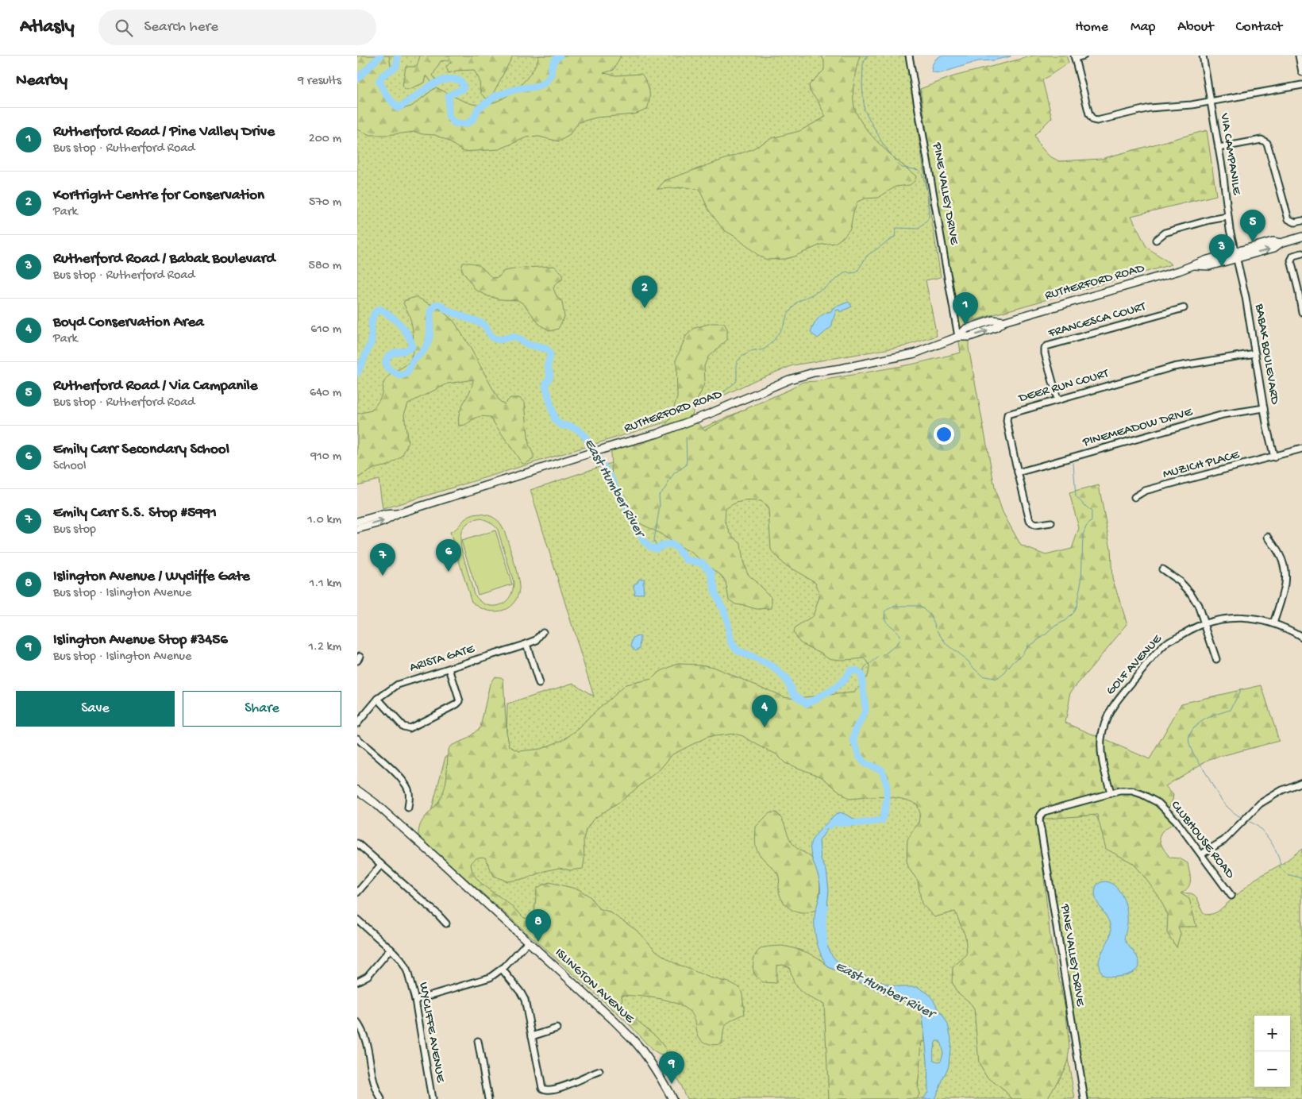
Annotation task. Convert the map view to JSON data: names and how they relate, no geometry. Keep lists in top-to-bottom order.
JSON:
{
  "streets": {
    "main road": ["RUTHERFORD ROAD", "ISLINGTON AVENUE"],
    "street": [
      "VIA CAMPANILE",
      "PINE VALLEY DRIVE",
      "FRANCESCA COURT",
      "BABAK BOULEVARD",
      "DEER RUN COURT",
      "PINEMEADOW DRIVE",
      "MUZICH PLACE",
      "ARISTA GATE",
      "GOLF AVENUE",
      "CLUBHOUSE ROAD",
      "WYCLIFFE AVENUE"
    ]
  },
  "crossings": [
    ["VIA CAMPANILE", "RUTHERFORD ROAD"],
    ["VIA CAMPANILE", "BABAK BOULEVARD"],
    ["PINE VALLEY DRIVE", "RUTHERFORD ROAD"],
    ["PINE VALLEY DRIVE", "CLUBHOUSE ROAD"],
    ["RUTHERFORD ROAD", "BABAK BOULEVARD"],
    ["FRANCESCA COURT", "DEER RUN COURT"],
    ["BABAK BOULEVARD", "DEER RUN COURT"],
    ["BABAK BOULEVARD", "PINEMEADOW DRIVE"],
    ["BABAK BOULEVARD", "MUZICH PLACE"],
    ["DEER RUN COURT", "PINEMEADOW DRIVE"],
    ["GOLF AVENUE", "CLUBHOUSE ROAD"]
  ],
  "water": ["East Humber River"],
  "page": {
    "header": "Atlasly",
    "search": "Search here",
    "nav": [
      "Home",
      "Map",
      "About",
      "Contact"
    ],
    "heading": ["Nearby", "9 results"],
    "list": [
      {
        "mark": "1",
        "name": "Rutherford Road / Pine Valley Drive",
        "note": "Bus stop · Rutherford Road",
        "value": "200 m"
      },
      {
        "mark": "2",
        "name": "Kortright Centre for Conservation",
        "note": "Park",
        "value": "570 m"
      },
      {
        "mark": "3",
        "name": "Rutherford Road / Babak Boulevard",
        "note": "Bus stop · Rutherford Road",
        "value": "580 m"
      },
      {
        "mark": "4",
        "name": "Boyd Conservation Area",
        "note": "Park",
        "value": "610 m"
      },
      {
        "mark": "5",
        "name": "Rutherford Road / Via Campanile",
        "note": "Bus stop · Rutherford Road",
        "value": "640 m"
      },
      {
        "mark": "6",
        "name": "Emily Carr Secondary School",
        "note": "School",
        "value": "910 m"
      },
      {
        "mark": "7",
        "name": "Emily Carr S.S. Stop #5991",
        "note": "Bus stop",
        "value": "1.0 km"
      },
      {
        "mark": "8",
        "name": "Islington Avenue / Wycliffe Gate",
        "note": "Bus stop · Islington Avenue",
        "value": "1.1 km"
      },
      {
        "mark": "9",
        "name": "Islington Avenue Stop #3456",
        "note": "Bus stop · Islington Avenue",
        "value": "1.2 km"
      }
    ],
    "pins": [
      "5",
      "3",
      "2",
      "1",
      "6",
      "7",
      "4",
      "8",
      "9"
    ],
    "buttons": ["Save", "Share"],
    "map_buttons": ["+", "−"]
  }
}
